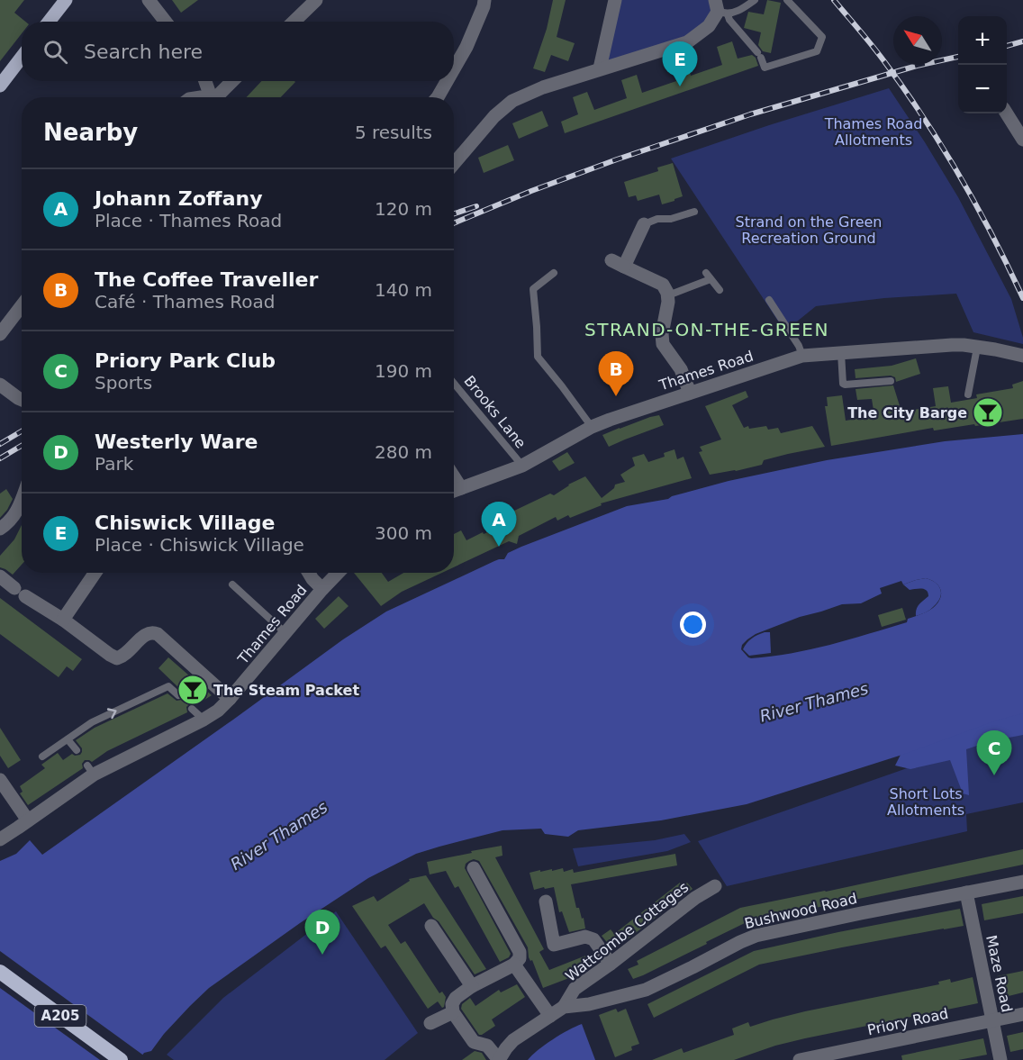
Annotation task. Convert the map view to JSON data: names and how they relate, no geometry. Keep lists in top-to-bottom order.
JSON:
{
  "streets": {
    "highway": ["A205"],
    "street": [
      "Thames Road",
      "Bushwood Road",
      "Wattcombe Cottages",
      "Maze Road",
      "Priory Road"
    ],
    "lane": ["Brooks Lane"]
  },
  "crossings": [
    ["Thames Road", "Brooks Lane"],
    ["Bushwood Road", "Wattcombe Cottages"],
    ["Bushwood Road", "Maze Road"],
    ["Maze Road", "Priory Road"]
  ],
  "districts": ["STRAND-ON-THE-GREEN"],
  "water": ["River Thames"],
  "parks": ["Thames Road Allotments", "Strand on the Green Recreation Ground", "Short Lots Allotments"],
  "places": {
    "bar": ["The City Barge", "The Steam Packet"]
  },
  "north": "top left",
  "page": {
    "map_buttons": ["+", "−"],
    "search": "Search here",
    "pins": [
      "E",
      "B",
      "A",
      "C",
      "D"
    ],
    "heading": ["Nearby", "5 results"],
    "list": [
      {
        "mark": "A",
        "name": "Johann Zoffany",
        "note": "Place · Thames Road",
        "value": "120 m"
      },
      {
        "mark": "B",
        "name": "The Coffee Traveller",
        "note": "Café · Thames Road",
        "value": "140 m"
      },
      {
        "mark": "C",
        "name": "Priory Park Club",
        "note": "Sports",
        "value": "190 m"
      },
      {
        "mark": "D",
        "name": "Westerly Ware",
        "note": "Park",
        "value": "280 m"
      },
      {
        "mark": "E",
        "name": "Chiswick Village",
        "note": "Place · Chiswick Village",
        "value": "300 m"
      }
    ]
  }
}
